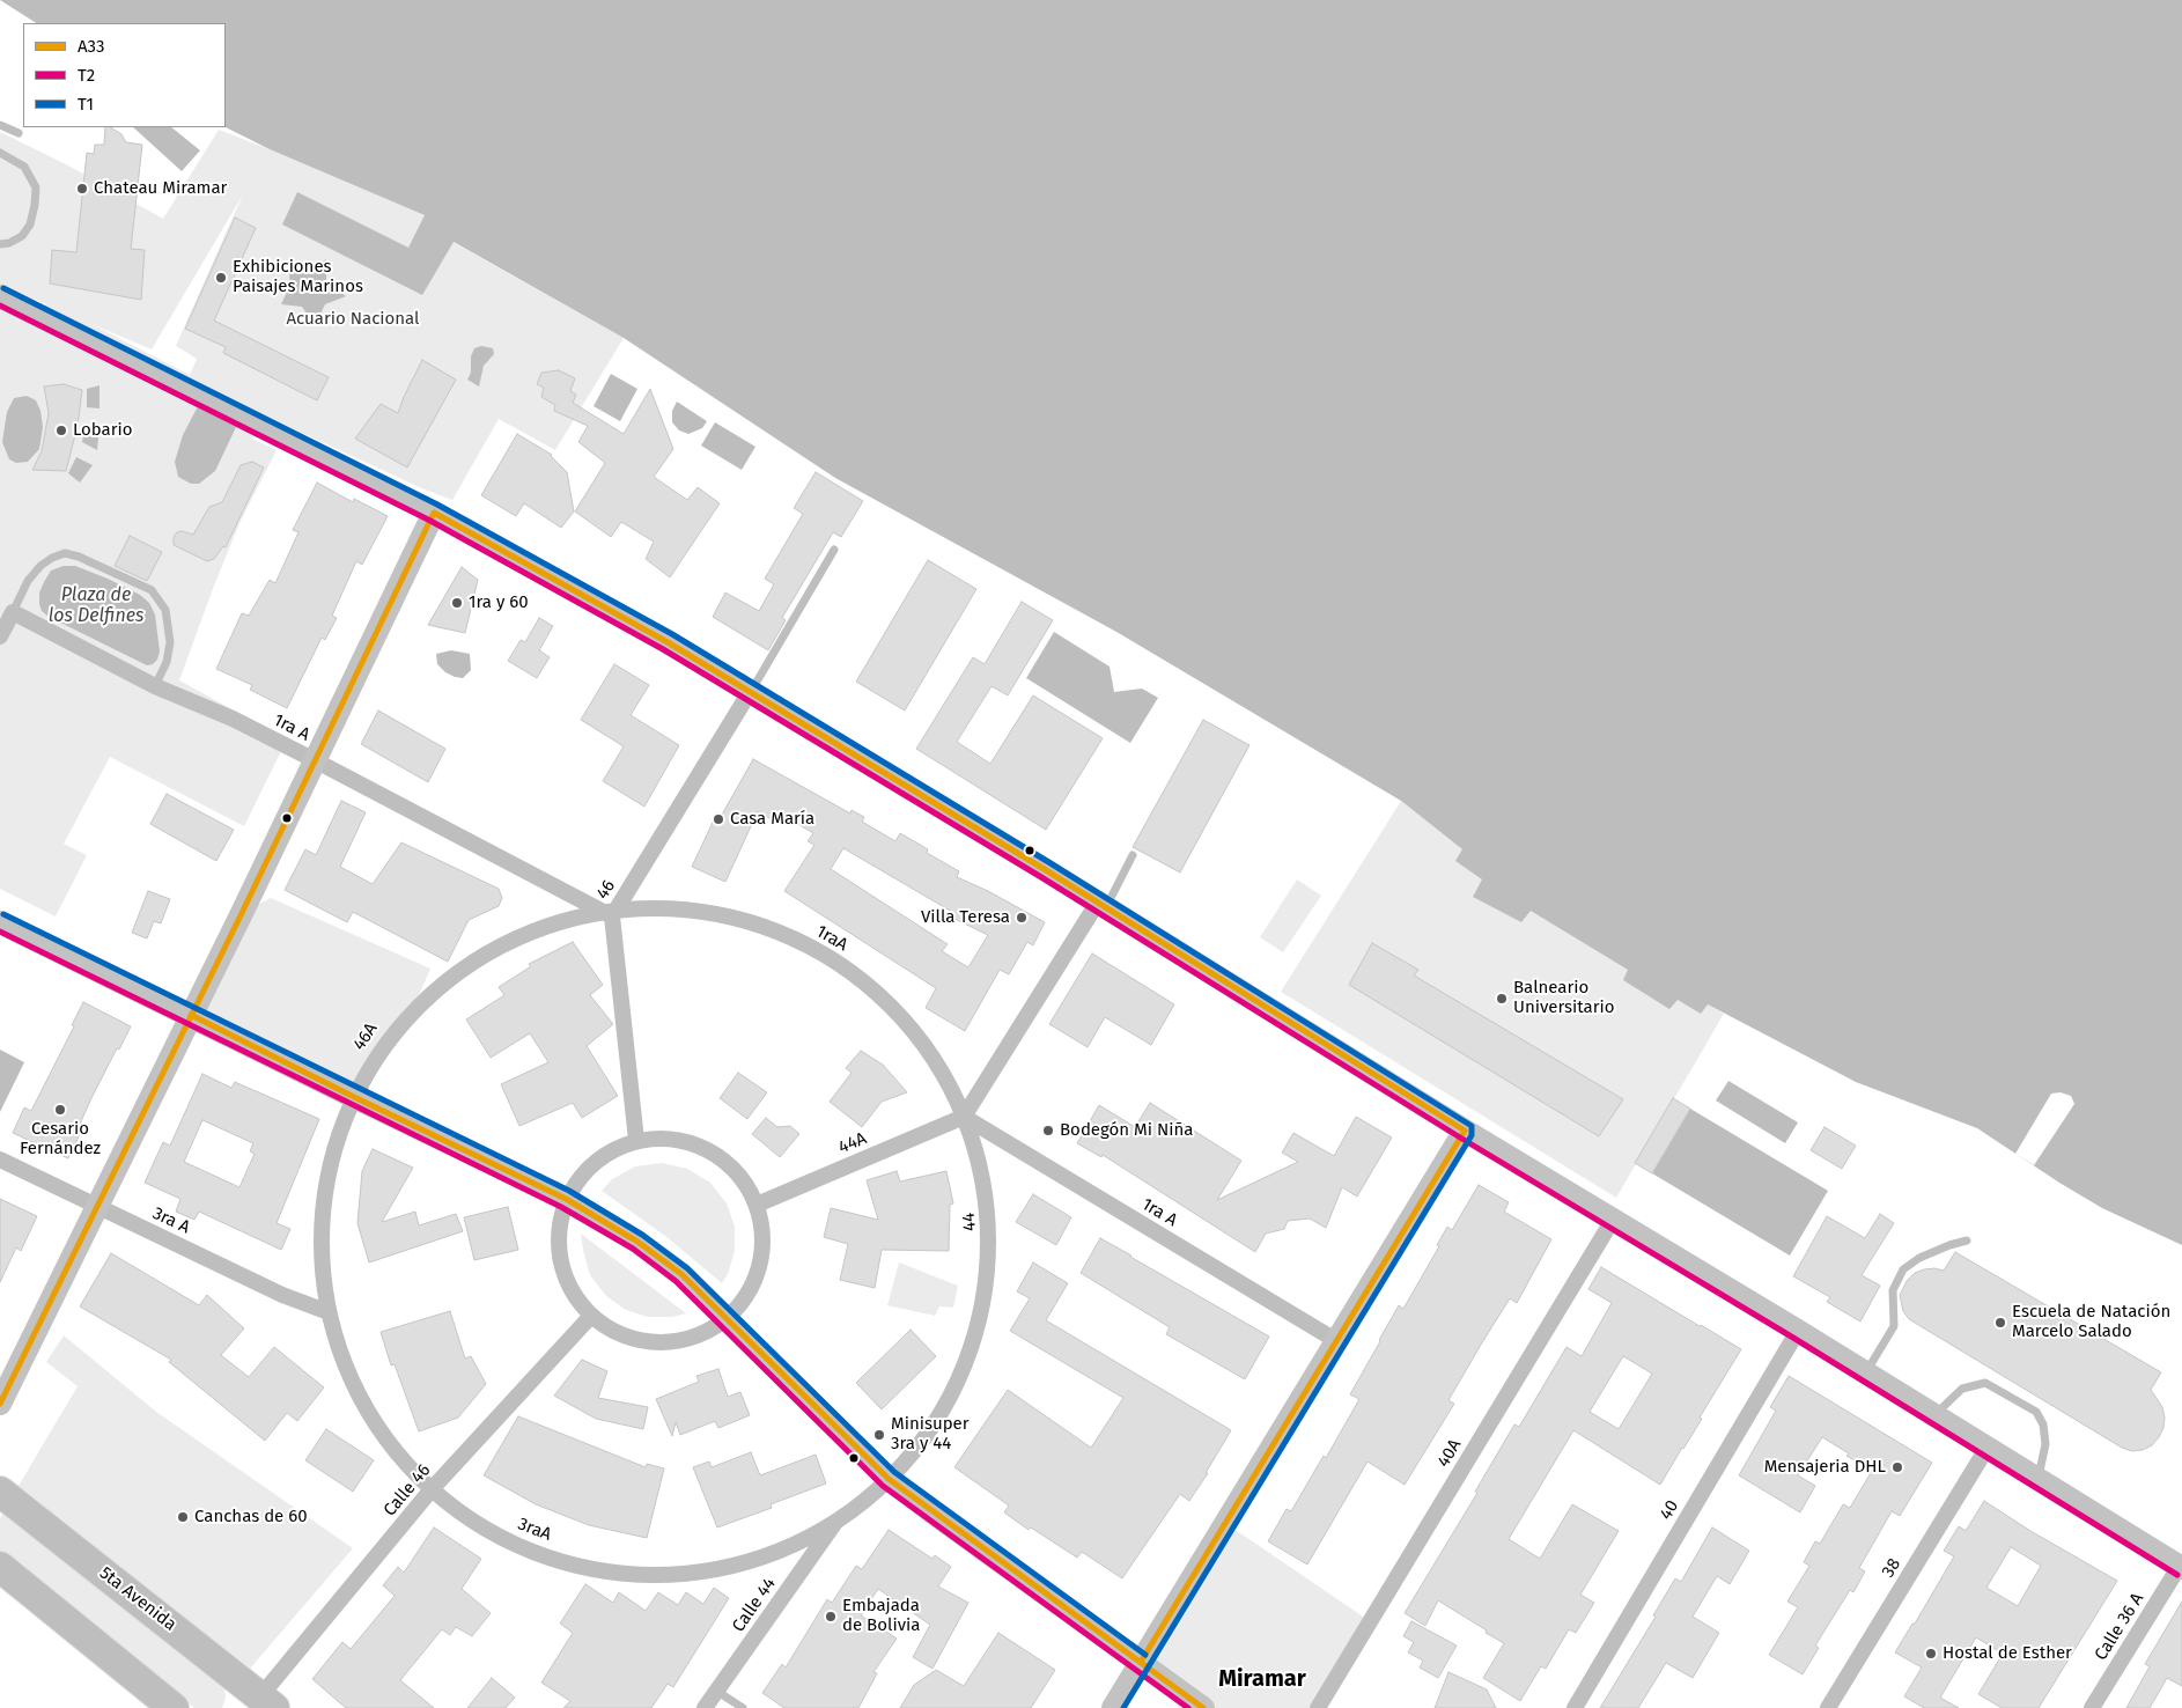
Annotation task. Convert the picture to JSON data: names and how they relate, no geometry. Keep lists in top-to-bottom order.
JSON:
{
  "streets": {
    "highway": ["5ta Avenida"],
    "street": [
      "1ra A",
      "46",
      "1raA",
      "46A",
      "44A",
      "3ra A",
      "44",
      "40A",
      "Calle 46",
      "40",
      "3raA",
      "38",
      "Calle 44",
      "Calle 36 A"
    ]
  },
  "crossings": [
    ["1ra A", "46"],
    ["1ra A", "1raA"],
    ["1ra A", "46A"],
    ["1ra A", "44A"],
    ["1ra A", "44"],
    ["46", "1raA"],
    ["46", "46A"],
    ["1raA", "46A"],
    ["1raA", "44A"],
    ["1raA", "44"],
    ["46A", "3ra A"],
    ["46A", "3raA"],
    ["44A", "44"],
    ["3ra A", "3raA"],
    ["44", "3raA"],
    ["44", "Calle 44"],
    ["Calle 46", "3raA"],
    ["Calle 46", "5ta Avenida"],
    ["3raA", "Calle 44"]
  ],
  "districts": ["Miramar"],
  "water": ["Plaza de los Delfines"],
  "parks": ["Acuario Nacional"],
  "places": [
    "Chateau Miramar",
    "Exhibiciones Paisajes Marinos",
    "Lobario",
    "1ra y 60",
    "Casa María",
    "Villa Teresa",
    "Balneario Universitario",
    "Cesario Fernández",
    "Bodegón Mi Niña",
    "Escuela de Natación Marcelo Salado",
    "Minisuper 3ra y 44",
    "Mensajeria DHL",
    "Canchas de 60",
    "Embajada de Bolivia",
    "Hostal de Esther"
  ],
  "lines": ["transit line T1", "transit line T2", "transit line A33"],
  "legend": ["A33", "T2", "T1"]
}
